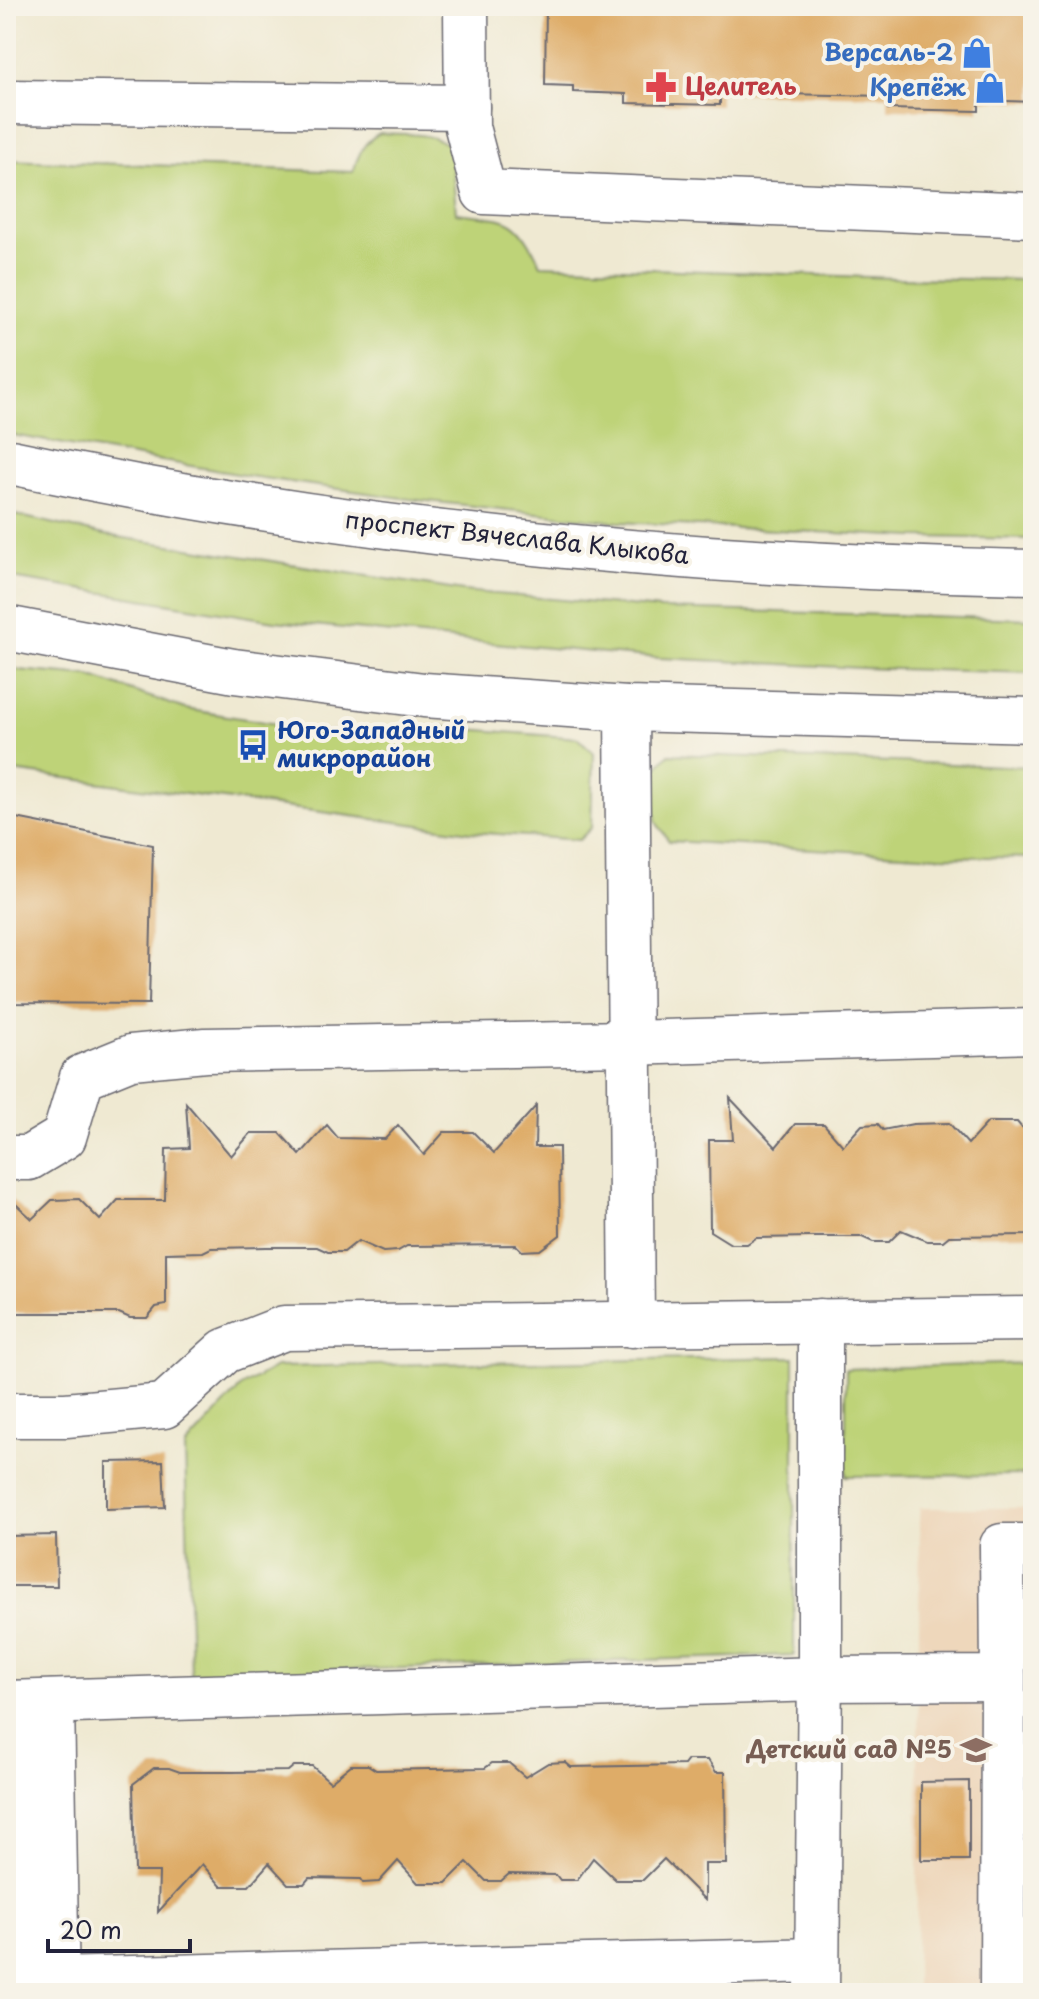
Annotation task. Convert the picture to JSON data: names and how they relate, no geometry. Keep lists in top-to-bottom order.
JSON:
{
  "streets": {
    "main road": ["проспект Вячеслава Клыкова"]
  },
  "places": {
    "shop": ["Версаль-2", "Крепёж"],
    "pharmacy": ["Целитель"],
    "bus stop": ["Юго-Западный микрорайон"],
    "school or university": ["Детский сад №5"]
  },
  "scale_bar": "20 m"
}
